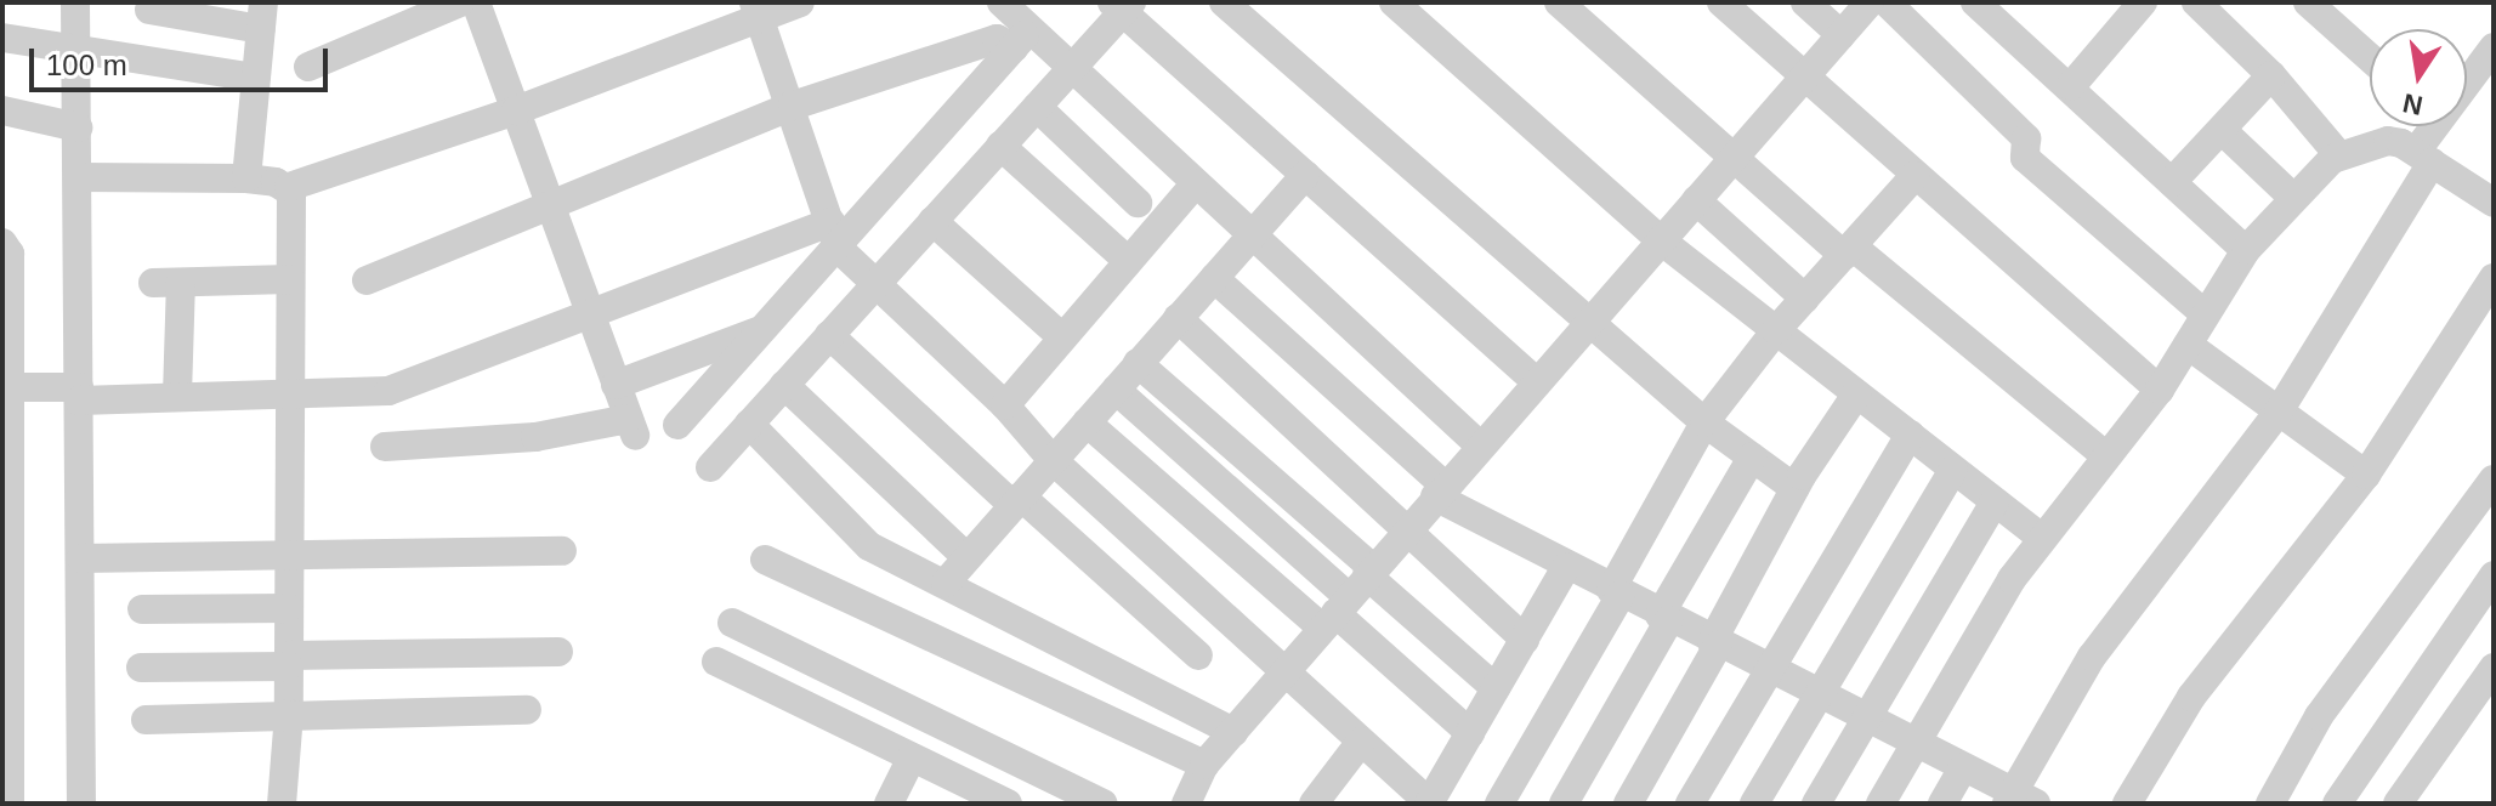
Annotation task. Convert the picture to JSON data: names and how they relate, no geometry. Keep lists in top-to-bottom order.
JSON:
{
  "scale_bar": "100 m",
  "north": "bottom"
}
